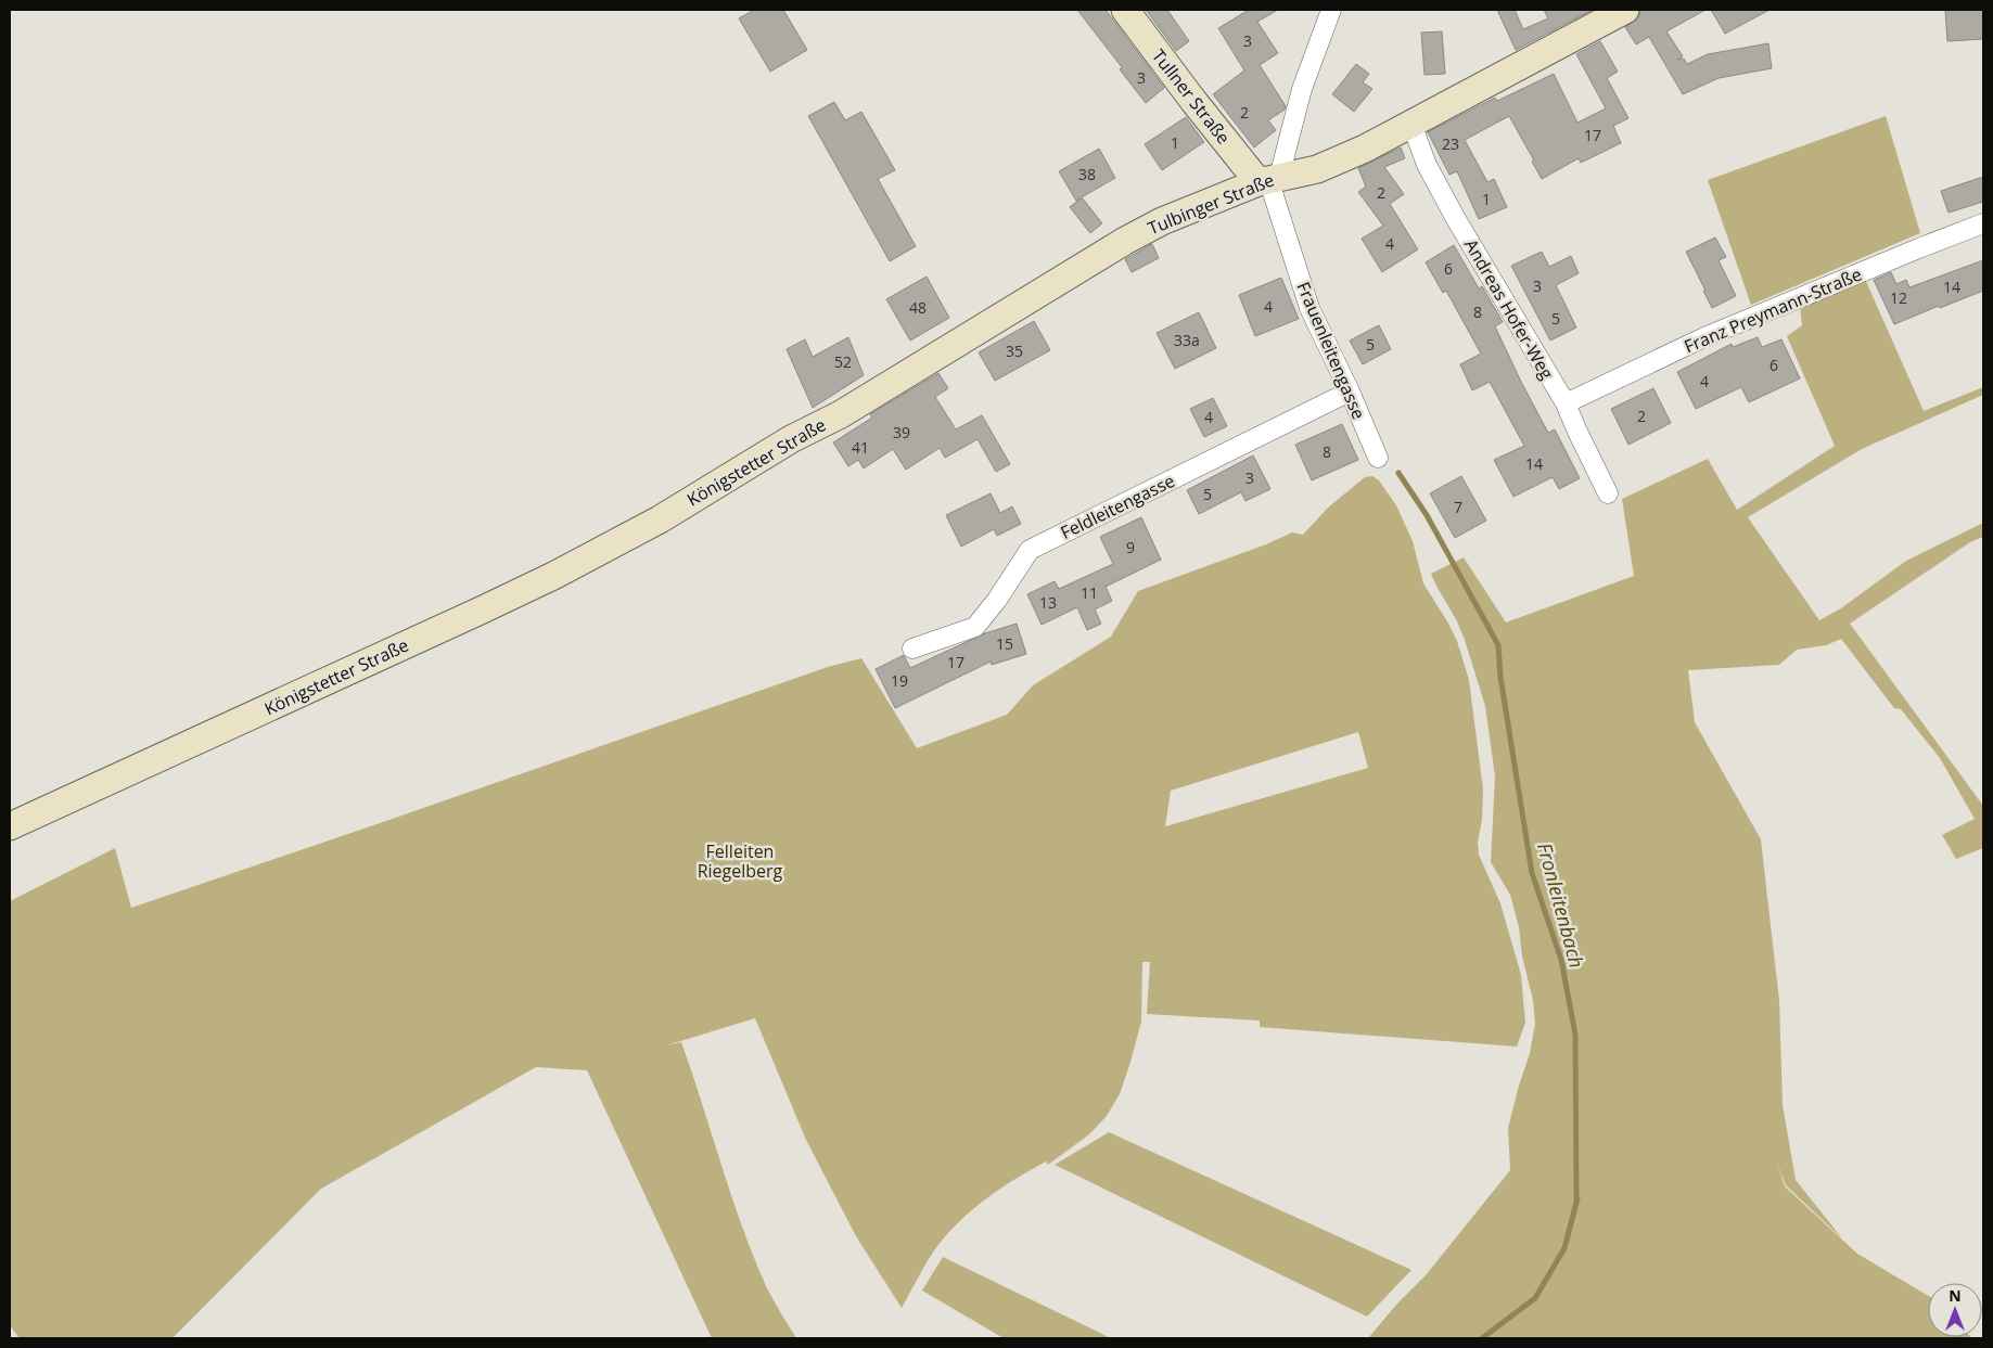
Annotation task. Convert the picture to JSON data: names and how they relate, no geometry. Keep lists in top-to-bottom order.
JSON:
{
  "streets": {
    "main road": ["Tullner Straße", "Tulbinger Straße", "Königstetter Straße"],
    "street": [
      "Andreas Hofer-Weg",
      "Franz Preymann-Straße",
      "Frauenleitengasse",
      "Feldleitengasse"
    ]
  },
  "crossings": [
    ["Tullner Straße", "Tulbinger Straße"],
    ["Tullner Straße", "Frauenleitengasse"],
    ["Tulbinger Straße", "Andreas Hofer-Weg"],
    ["Tulbinger Straße", "Frauenleitengasse"],
    ["Tulbinger Straße", "Königstetter Straße"],
    ["Andreas Hofer-Weg", "Franz Preymann-Straße"],
    ["Frauenleitengasse", "Feldleitengasse"]
  ],
  "water": ["Fronleitenbach"],
  "parks": ["Felleiten Riegelberg"],
  "house_numbers": [
    "3",
    "3",
    "2",
    "17",
    "1",
    "23",
    "38",
    "2",
    "1",
    "4",
    "6",
    "3",
    "14",
    "12",
    "4",
    "48",
    "8",
    "5",
    "33a",
    "5",
    "35",
    "52",
    "6",
    "4",
    "2",
    "4",
    "39",
    "41",
    "8",
    "14",
    "3",
    "5",
    "7",
    "9",
    "11",
    "13",
    "15",
    "17",
    "19"
  ],
  "north": "top"
}
